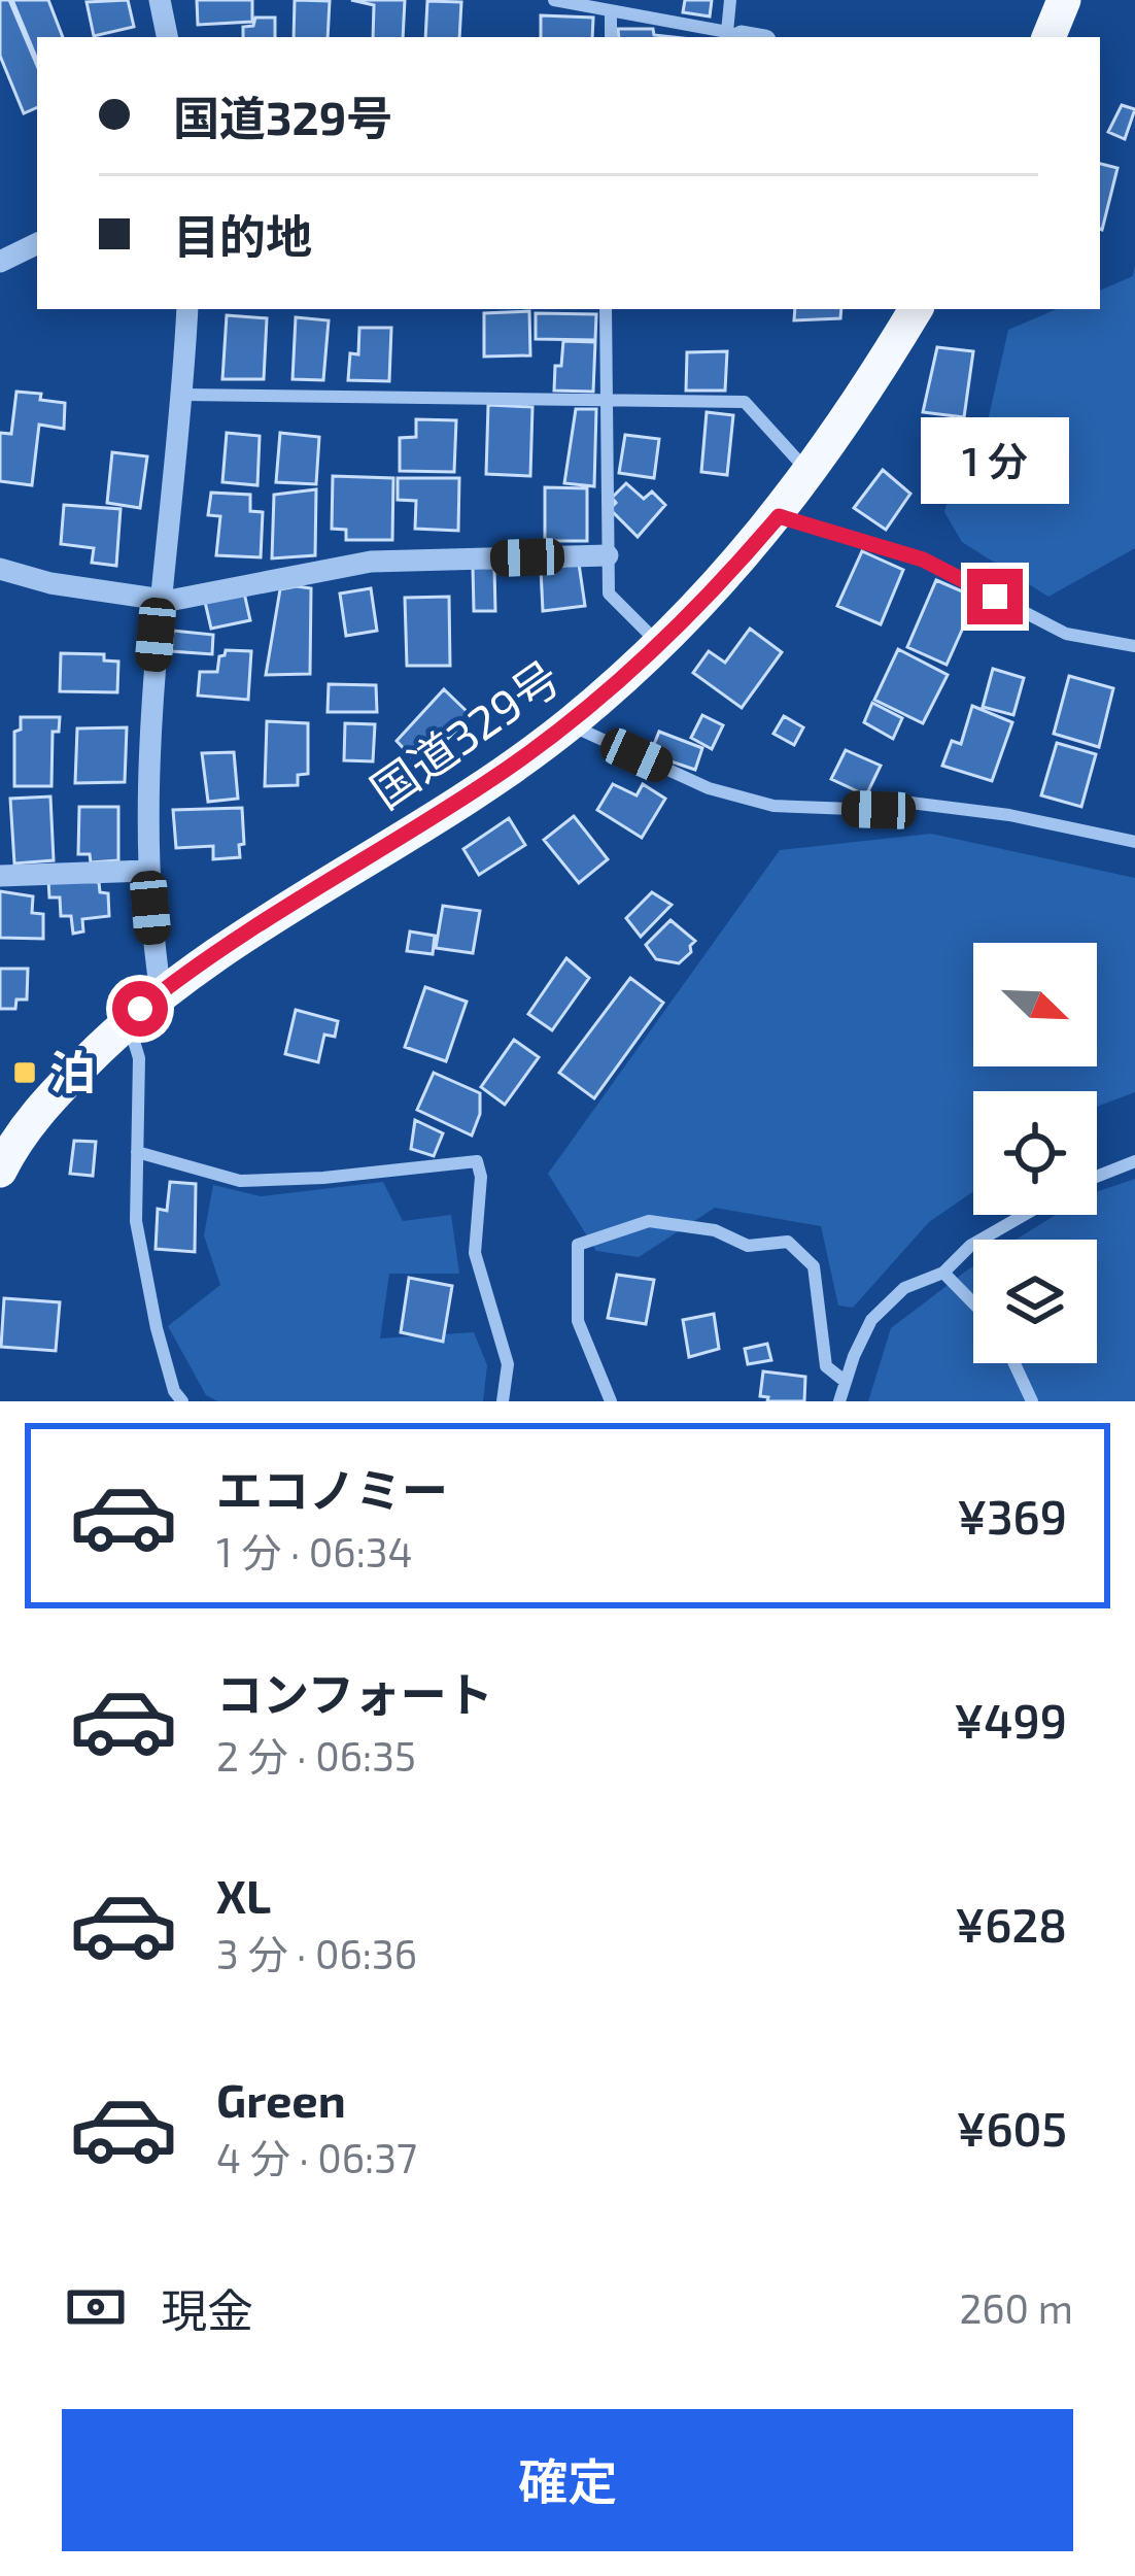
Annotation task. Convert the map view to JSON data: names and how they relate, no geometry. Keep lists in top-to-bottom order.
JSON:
{
  "streets": {
    "highway": ["国道329号"]
  },
  "places": {
    "transit": ["泊"]
  },
  "north": "bottom right",
  "page": {
    "banner": ["国道329号", "目的地"],
    "bubble": "1 分",
    "list": [
      {
        "name": "エコノミー",
        "note": "1 分 · 06:34",
        "value": "¥369"
      },
      {
        "name": "コンフォート",
        "note": "2 分 · 06:35",
        "value": "¥499"
      },
      {
        "name": "XL",
        "note": "3 分 · 06:36",
        "value": "¥628"
      },
      {
        "name": "Green",
        "note": "4 分 · 06:37",
        "value": "¥605"
      }
    ],
    "pay": ["現金", "260 m"],
    "buttons": "確定"
  }
}
